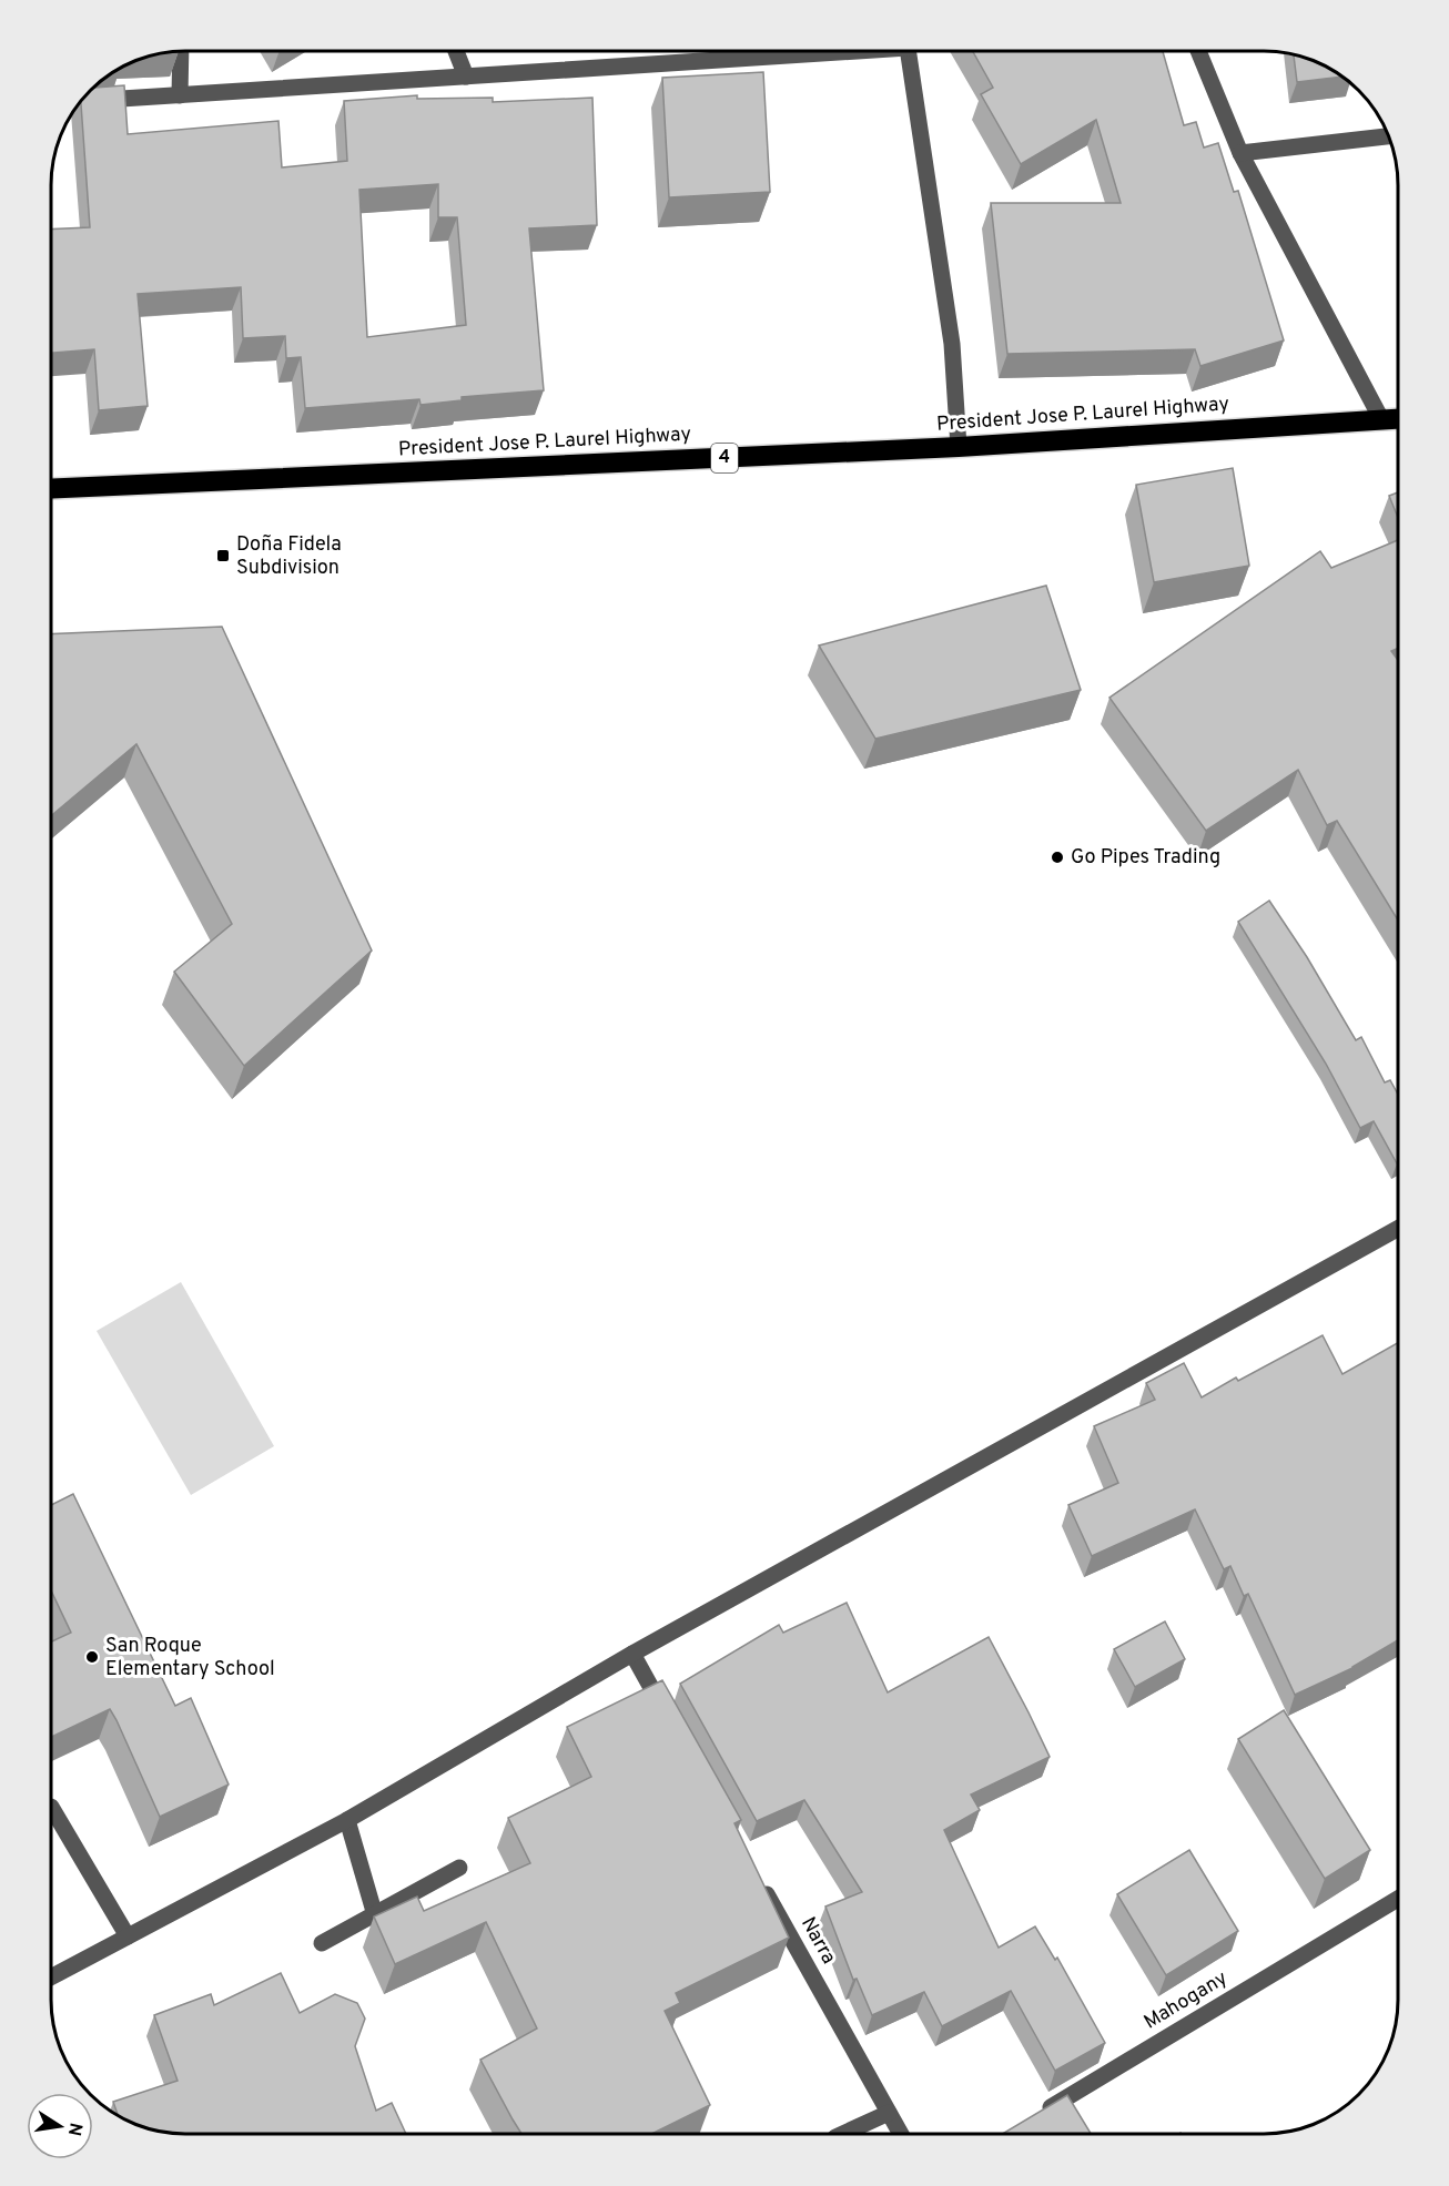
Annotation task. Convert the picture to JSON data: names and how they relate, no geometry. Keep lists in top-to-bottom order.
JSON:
{
  "streets": {
    "highway": ["President Jose P. Laurel Highway", "4"],
    "street": ["Narra", "Mahogany"]
  },
  "places": {
    "transit": ["Doña Fidela Subdivision"],
    "other": ["Go Pipes Trading", "San Roque Elementary School"]
  },
  "north": "right"
}
